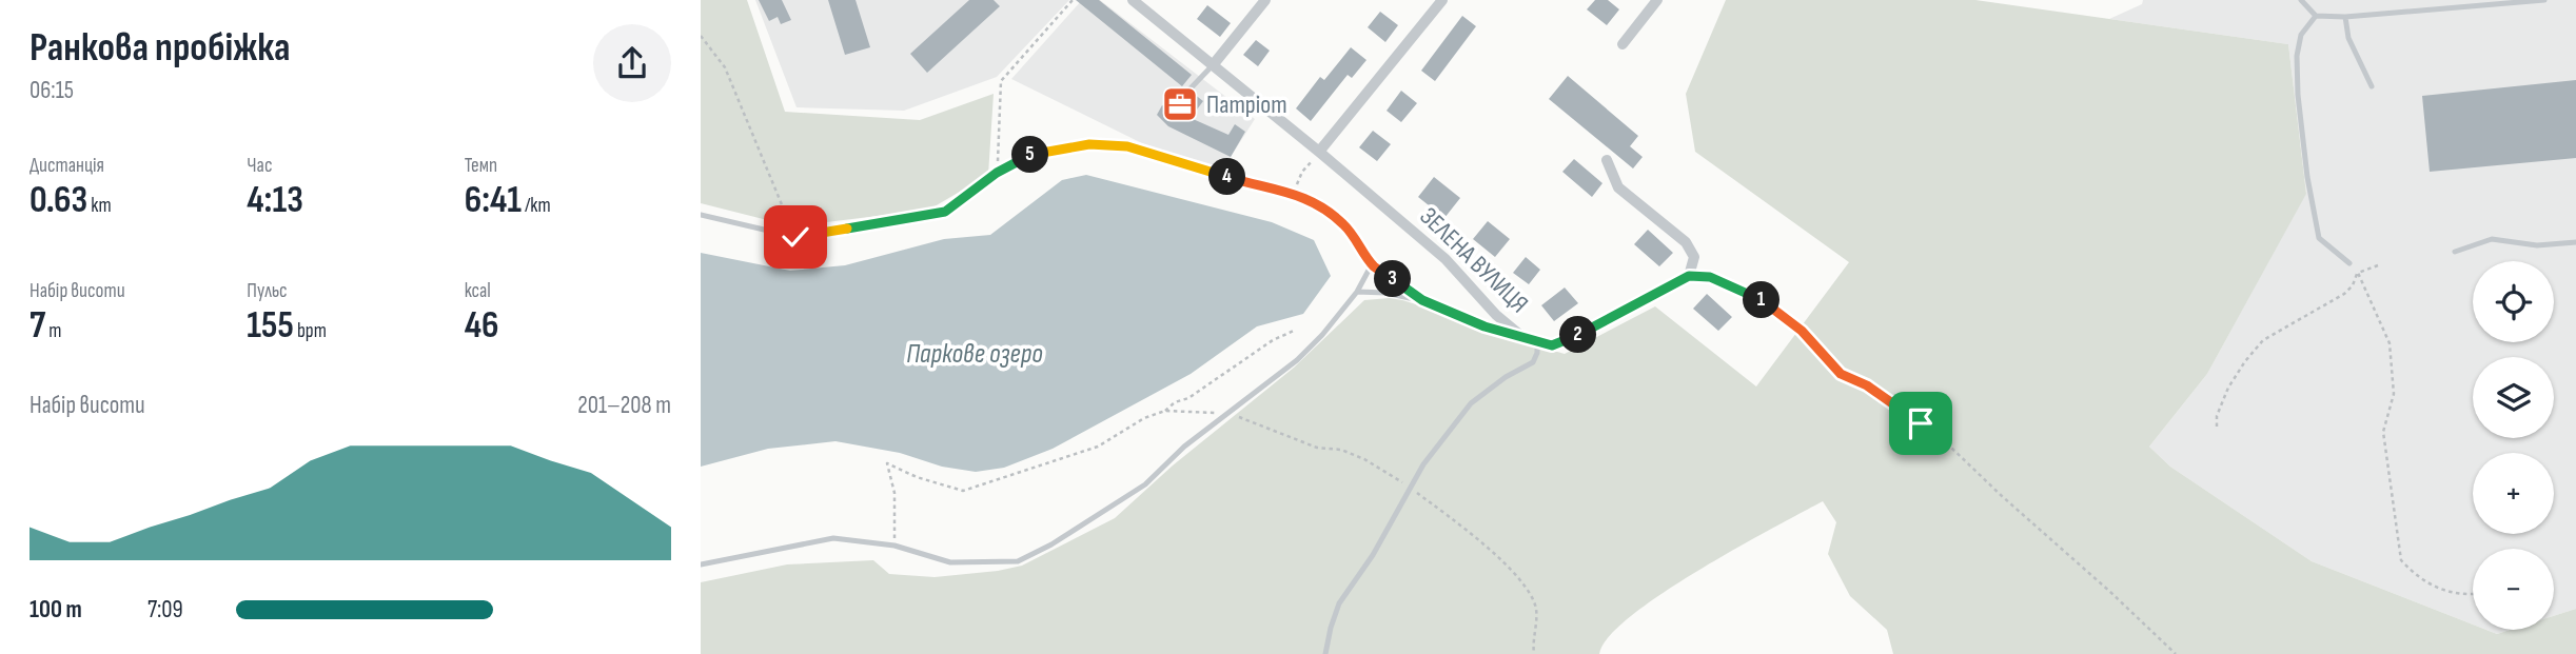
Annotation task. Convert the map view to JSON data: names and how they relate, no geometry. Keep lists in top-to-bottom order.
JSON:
{
  "streets": {
    "street": ["ЗЕЛЕНА ВУЛИЦЯ"]
  },
  "water": ["Паркове озеро"],
  "places": {
    "office": ["Патріот"]
  },
  "page": {
    "heading": ["Ранкова пробіжка", "06:15"],
    "stats": [
      ["Дистанція", "0.63 km"],
      ["Час", "4:13"],
      ["Темп", "6:41 /km"],
      ["Набір висоти", "7 m"],
      ["Пульс", "155 bpm"],
      ["kcal", "46"]
    ],
    "pins": [
      "5",
      "4",
      "3",
      "1",
      "2"
    ],
    "map_buttons": ["+", "−"],
    "chart": ["Набір висоти", "201–208 m"],
    "list": [
      {
        "name": "100 m",
        "note": "7:09"
      }
    ]
  }
}
